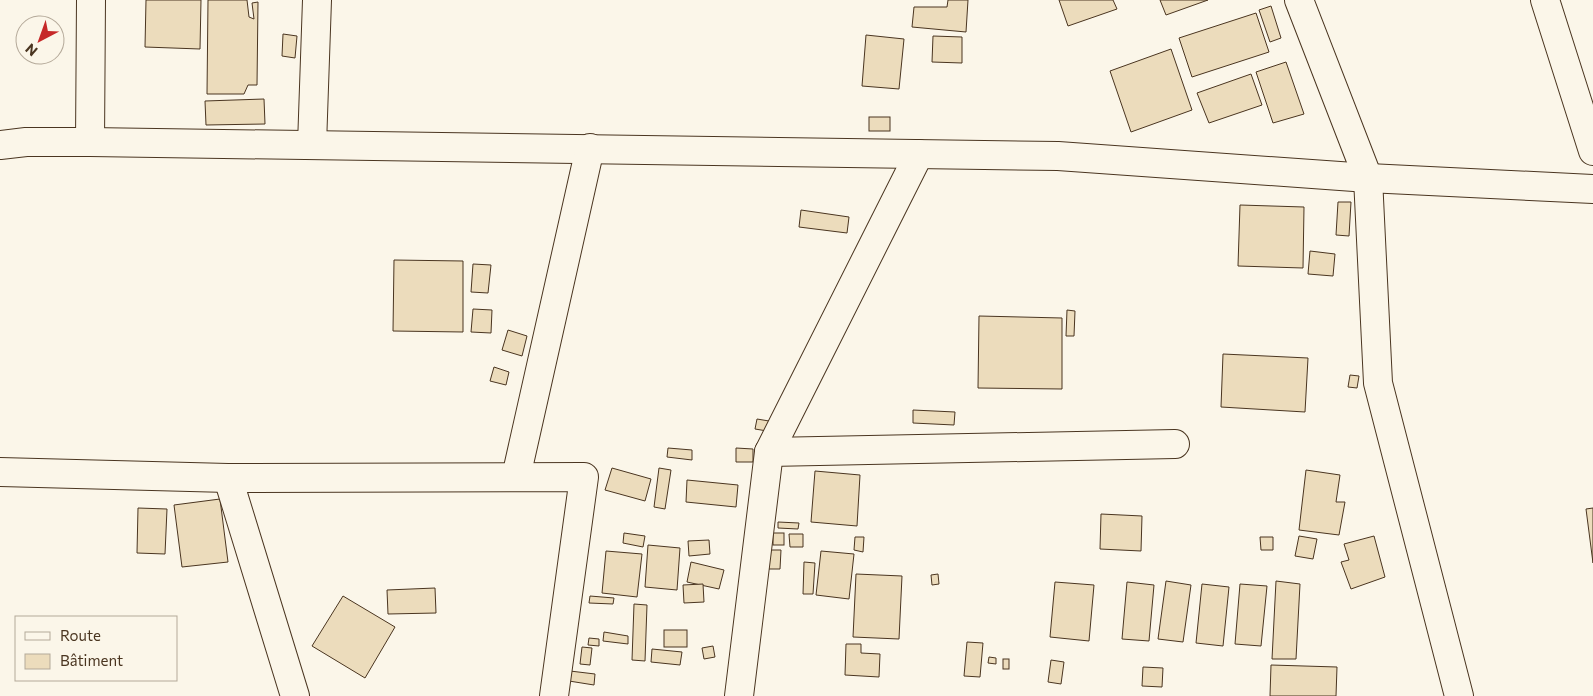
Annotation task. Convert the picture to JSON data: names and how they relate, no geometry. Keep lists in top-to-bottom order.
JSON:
{
  "legend": ["Route", "Bâtiment"],
  "north": "bottom left"
}
